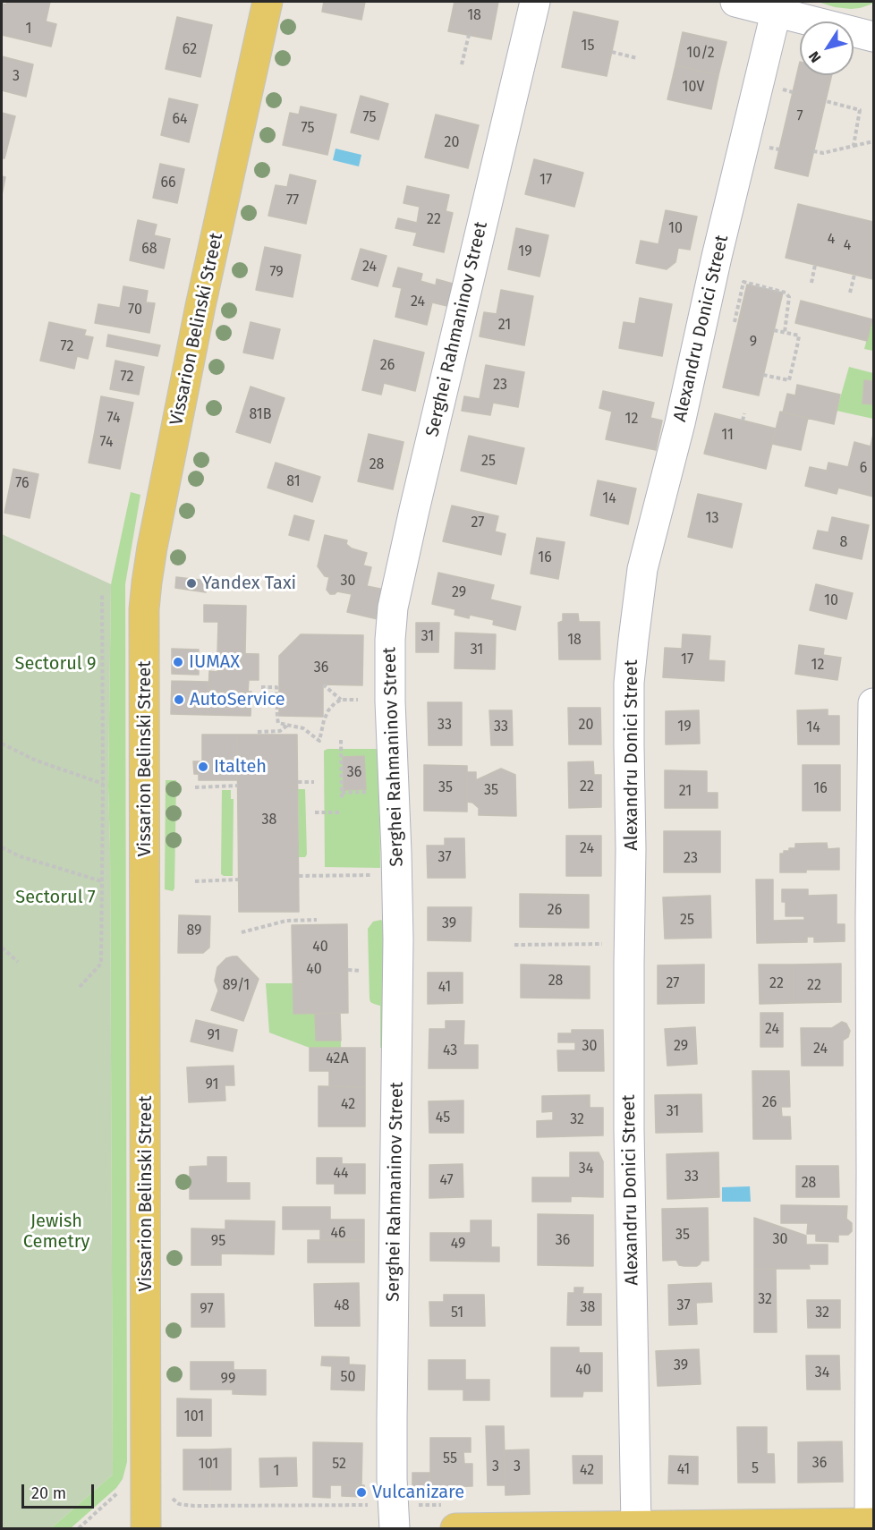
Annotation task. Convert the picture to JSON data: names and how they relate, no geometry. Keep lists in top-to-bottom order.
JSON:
{
  "streets": {
    "main road": ["Vissarion Belinski Street"],
    "street": ["Alexandru Donici Street", "Serghei Rahmaninov Street"]
  },
  "parks": ["Sectorul 9", "Sectorul 7", "Jewish Cemetry"],
  "places": [
    "Yandex Taxi",
    "IUMAX",
    "AutoService",
    "Italteh",
    "Vulcanizare"
  ],
  "house_numbers": [
    "18",
    "1",
    "15",
    "62",
    "10/2",
    "3",
    "10V",
    "7",
    "75",
    "64",
    "75",
    "20",
    "17",
    "66",
    "77",
    "22",
    "10",
    "4",
    "4",
    "68",
    "19",
    "24",
    "79",
    "24",
    "70",
    "21",
    "9",
    "72",
    "26",
    "72",
    "23",
    "81B",
    "74",
    "12",
    "11",
    "74",
    "25",
    "28",
    "6",
    "81",
    "76",
    "14",
    "13",
    "27",
    "8",
    "16",
    "30",
    "29",
    "10",
    "31",
    "18",
    "31",
    "17",
    "12",
    "36",
    "33",
    "20",
    "33",
    "19",
    "14",
    "36",
    "22",
    "35",
    "16",
    "35",
    "21",
    "38",
    "24",
    "37",
    "23",
    "26",
    "25",
    "39",
    "89",
    "40",
    "40",
    "28",
    "27",
    "22",
    "89/1",
    "22",
    "41",
    "24",
    "91",
    "30",
    "29",
    "24",
    "43",
    "42A",
    "91",
    "26",
    "42",
    "31",
    "45",
    "32",
    "34",
    "44",
    "33",
    "47",
    "28",
    "46",
    "35",
    "30",
    "36",
    "95",
    "49",
    "32",
    "48",
    "37",
    "38",
    "97",
    "51",
    "32",
    "39",
    "40",
    "34",
    "50",
    "99",
    "101",
    "55",
    "36",
    "101",
    "52",
    "3",
    "3",
    "5",
    "41",
    "42",
    "1"
  ],
  "scale_bar": "20 m",
  "north": "bottom left"
}
